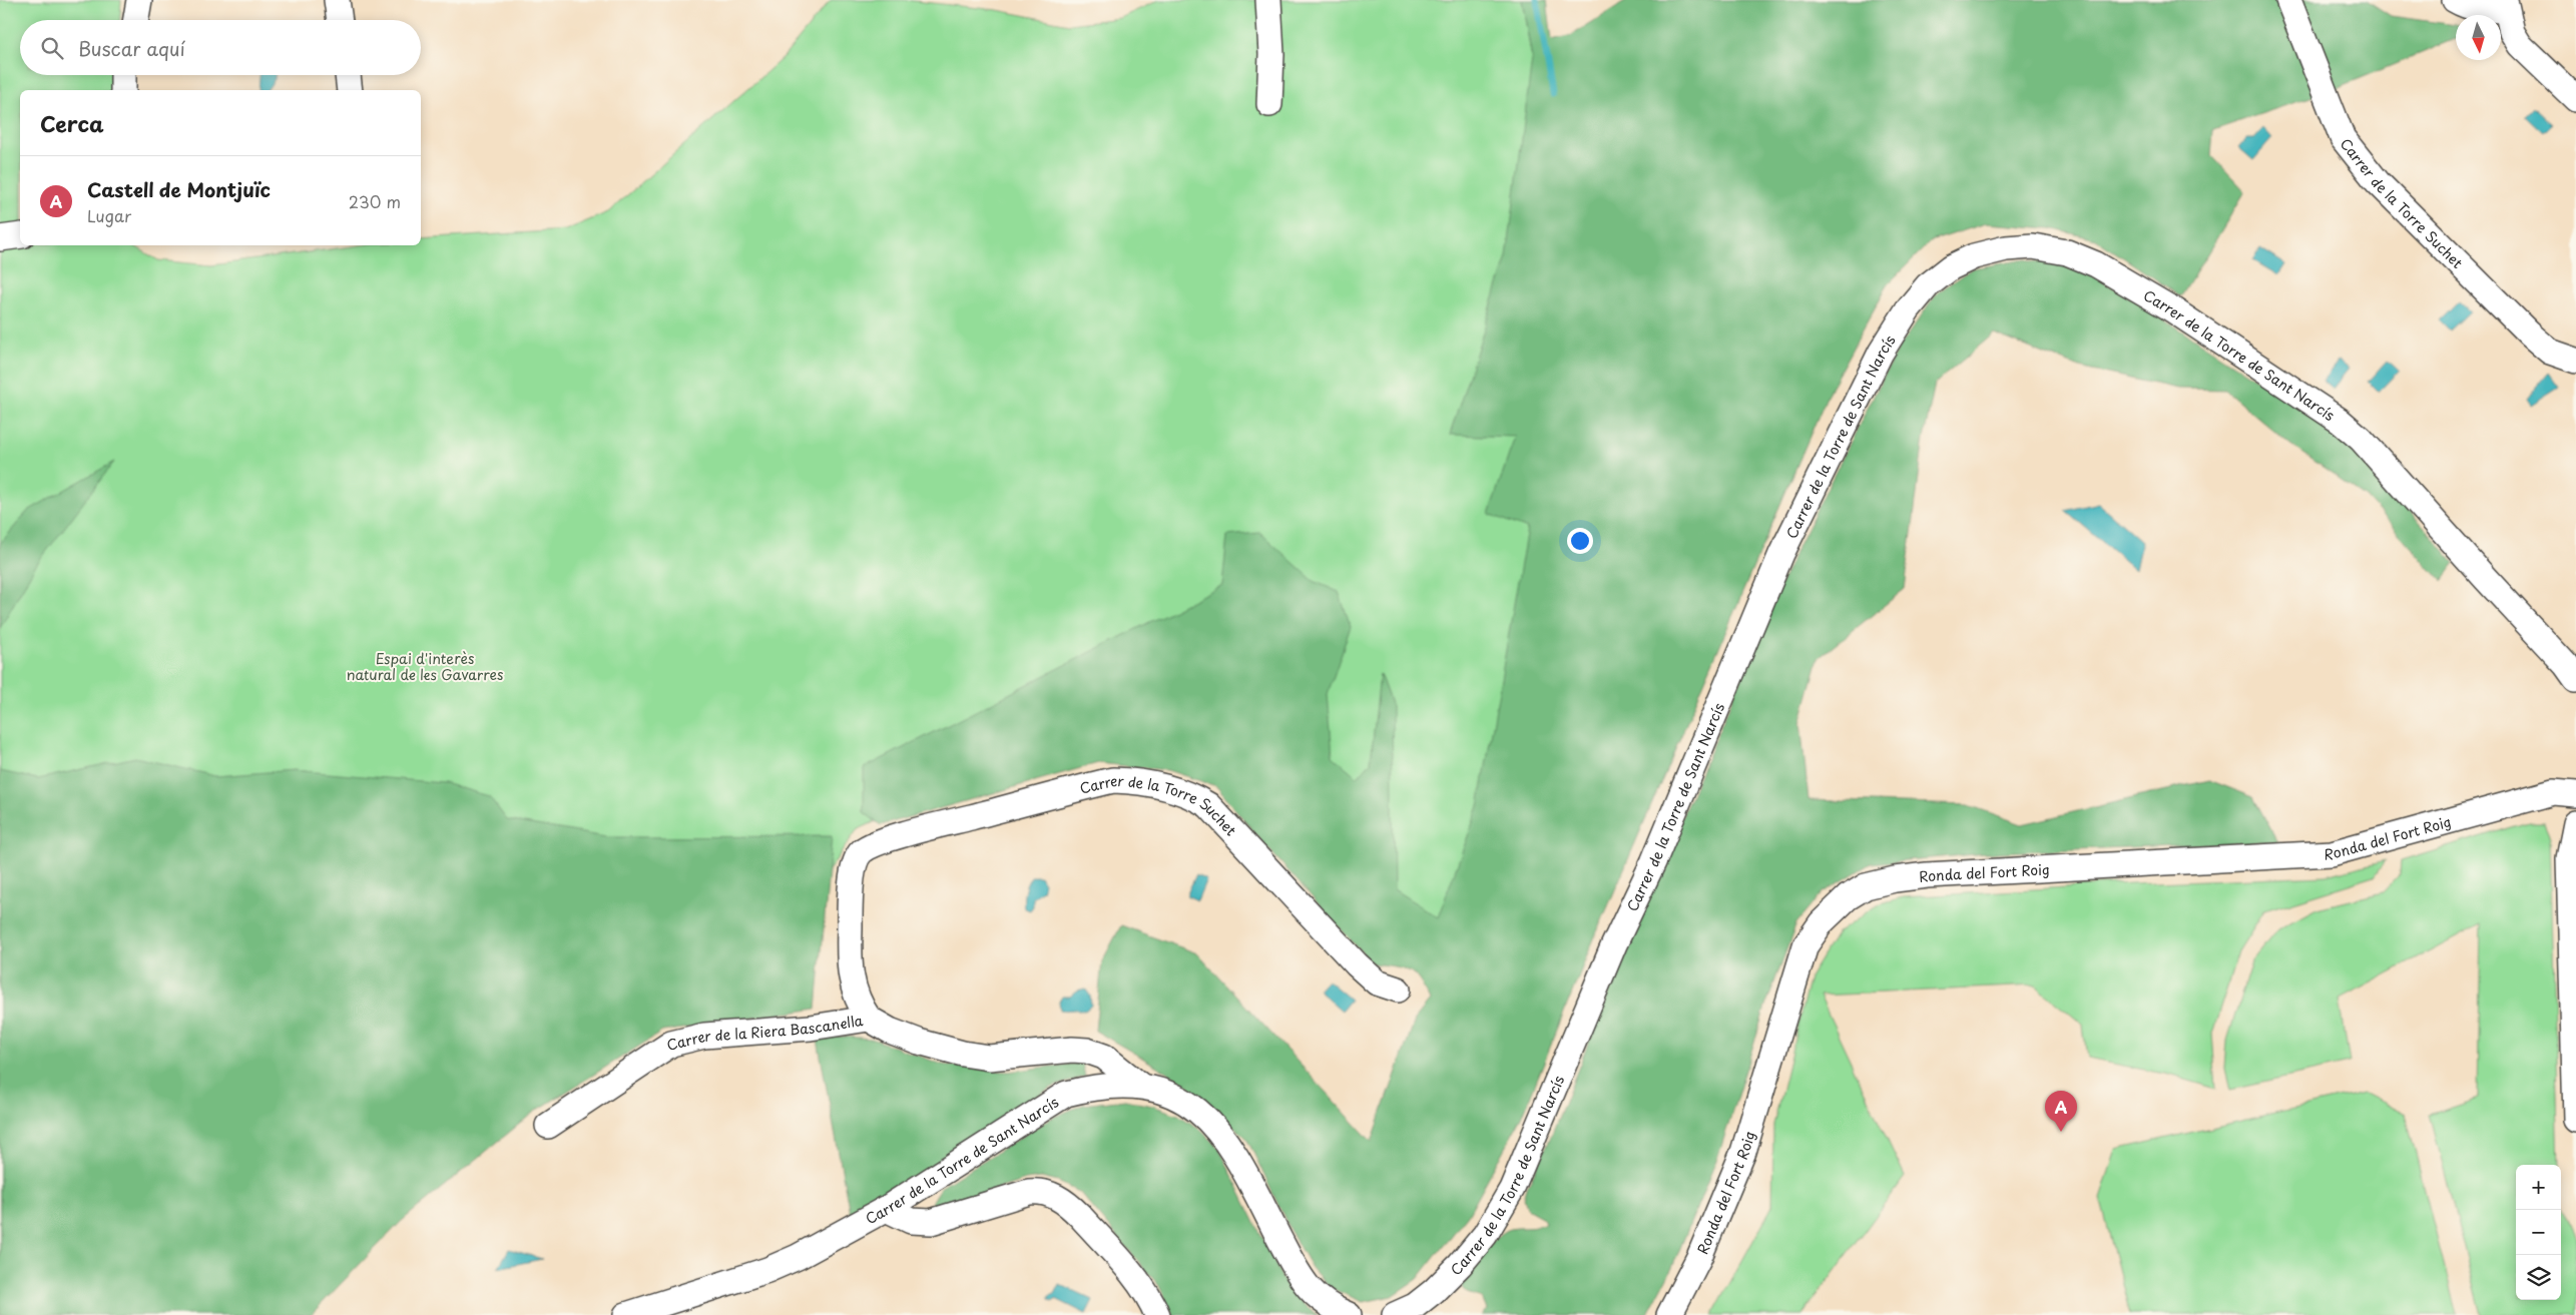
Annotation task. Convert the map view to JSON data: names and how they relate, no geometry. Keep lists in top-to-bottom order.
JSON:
{
  "streets": {
    "street": [
      "Carrer de la Torre Suchet",
      "Carrer de la Torre de Sant Narcís",
      "Ronda del Fort Roig",
      "Carrer de la Riera Bascanella"
    ]
  },
  "crossings": [
    ["Carrer de la Torre Suchet", "Carrer de la Riera Bascanella"],
    ["Carrer de la Torre de Sant Narcís", "Carrer de la Riera Bascanella"]
  ],
  "parks": ["Espai d'interès natural de les Gavarres"],
  "north": "bottom",
  "page": {
    "search": "Buscar aquí",
    "heading": "Cerca",
    "list": [
      {
        "mark": "A",
        "name": "Castell de Montjuïc",
        "note": "Lugar",
        "value": "230 m"
      }
    ],
    "pins": "A",
    "map_buttons": ["+", "−"]
  }
}
